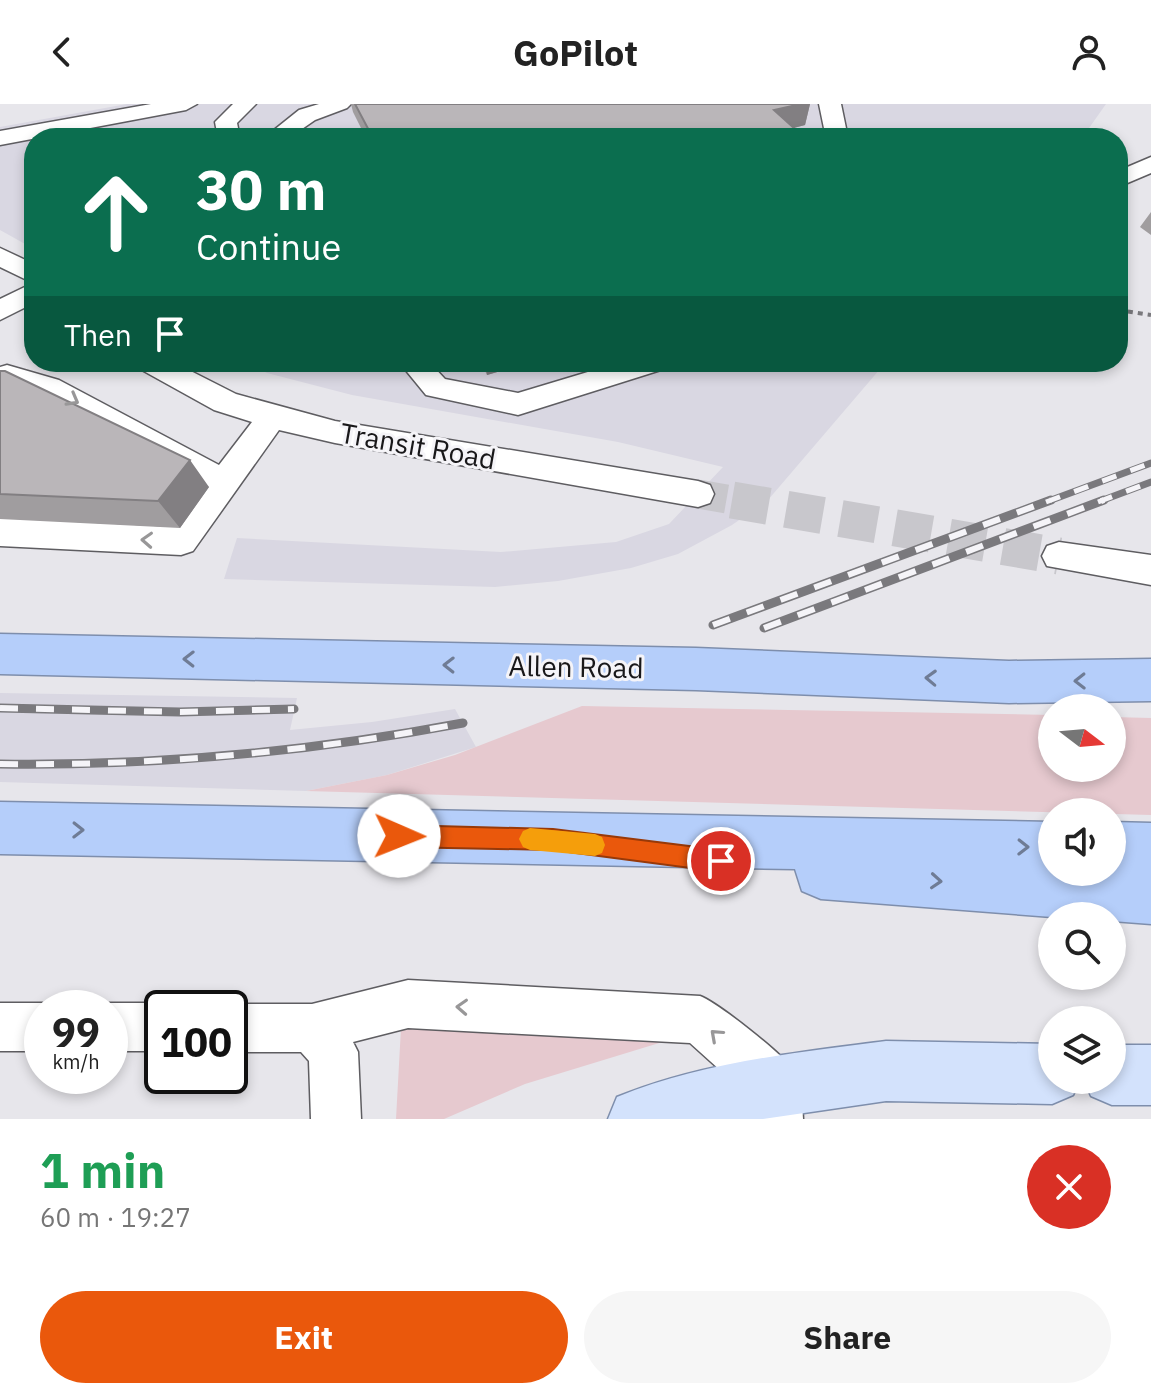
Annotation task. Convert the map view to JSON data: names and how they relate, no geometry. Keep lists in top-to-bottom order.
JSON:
{
  "streets": {
    "highway": ["Allen Road"],
    "street": ["Transit Road"]
  },
  "north": "right",
  "page": {
    "header": "GoPilot",
    "turn": ["30 m", "Continue"],
    "then": "Then",
    "speed": "99 km/h",
    "limit": "100",
    "heading": ["1 min", "60 m · 19:27"],
    "buttons": ["Exit", "Share"]
  }
}
